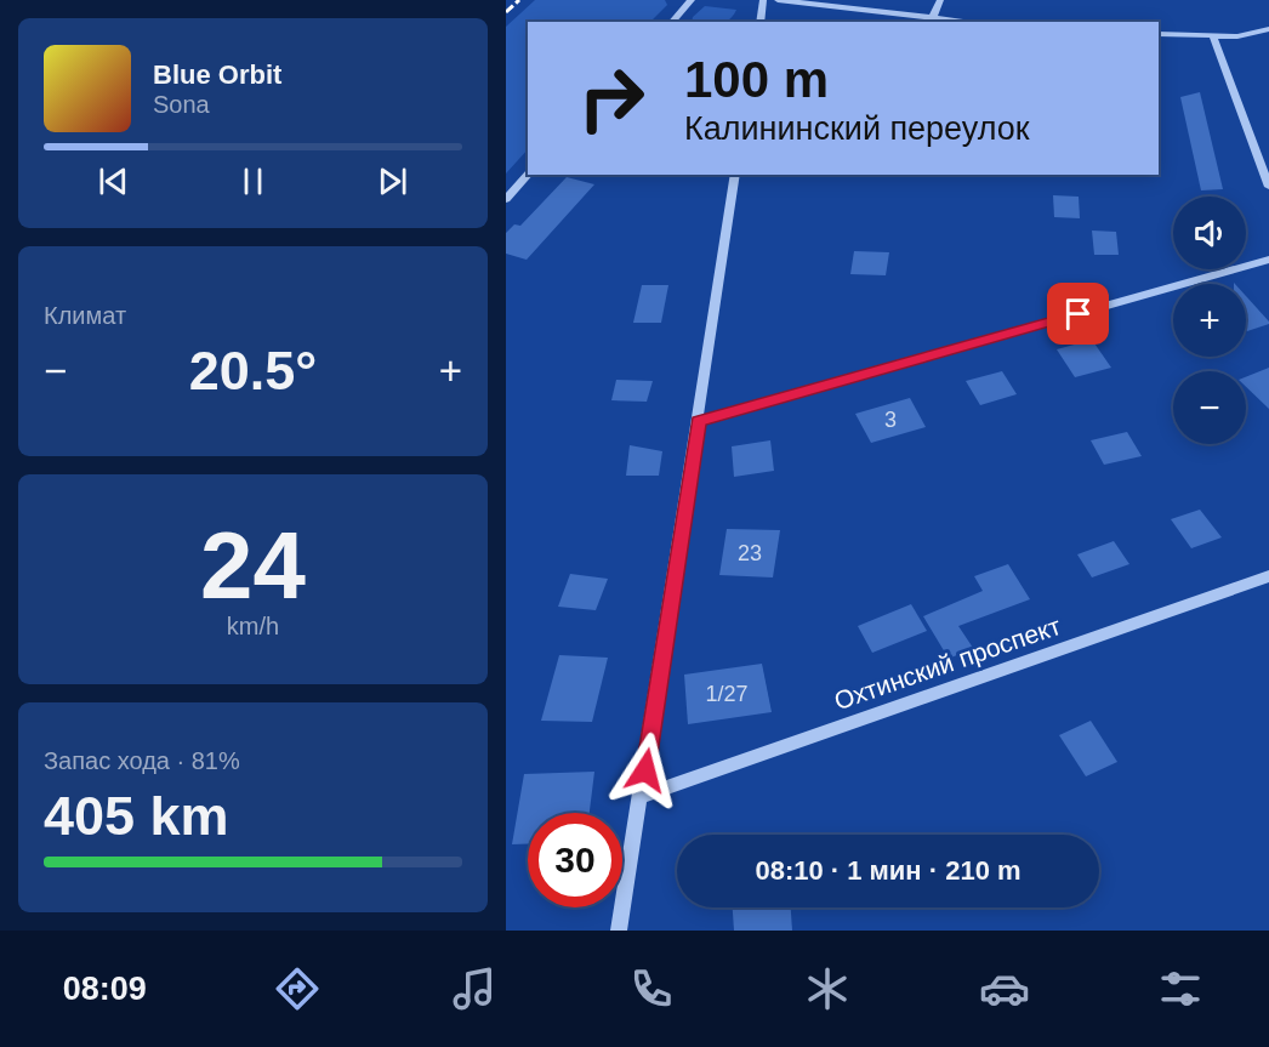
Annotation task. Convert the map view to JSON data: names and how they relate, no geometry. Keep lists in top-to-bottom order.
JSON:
{
  "streets": {
    "street": ["Охтинский проспект"]
  },
  "house_numbers": ["3", "23", "1/27"],
  "page": {
    "turn": ["100 m", "Калининский переулок"],
    "song": ["Blue Orbit", "Sona"],
    "map_buttons": ["+", "−"],
    "tile": [
      "Климат",
      ["24", "km/h"],
      ["Запас хода · 81%", "405 km"]
    ],
    "heat": ["−", "20.5°", "+"],
    "limit": "30",
    "trip": "08:10 · 1 мин · 210 m",
    "tabs": "08:09"
  }
}
